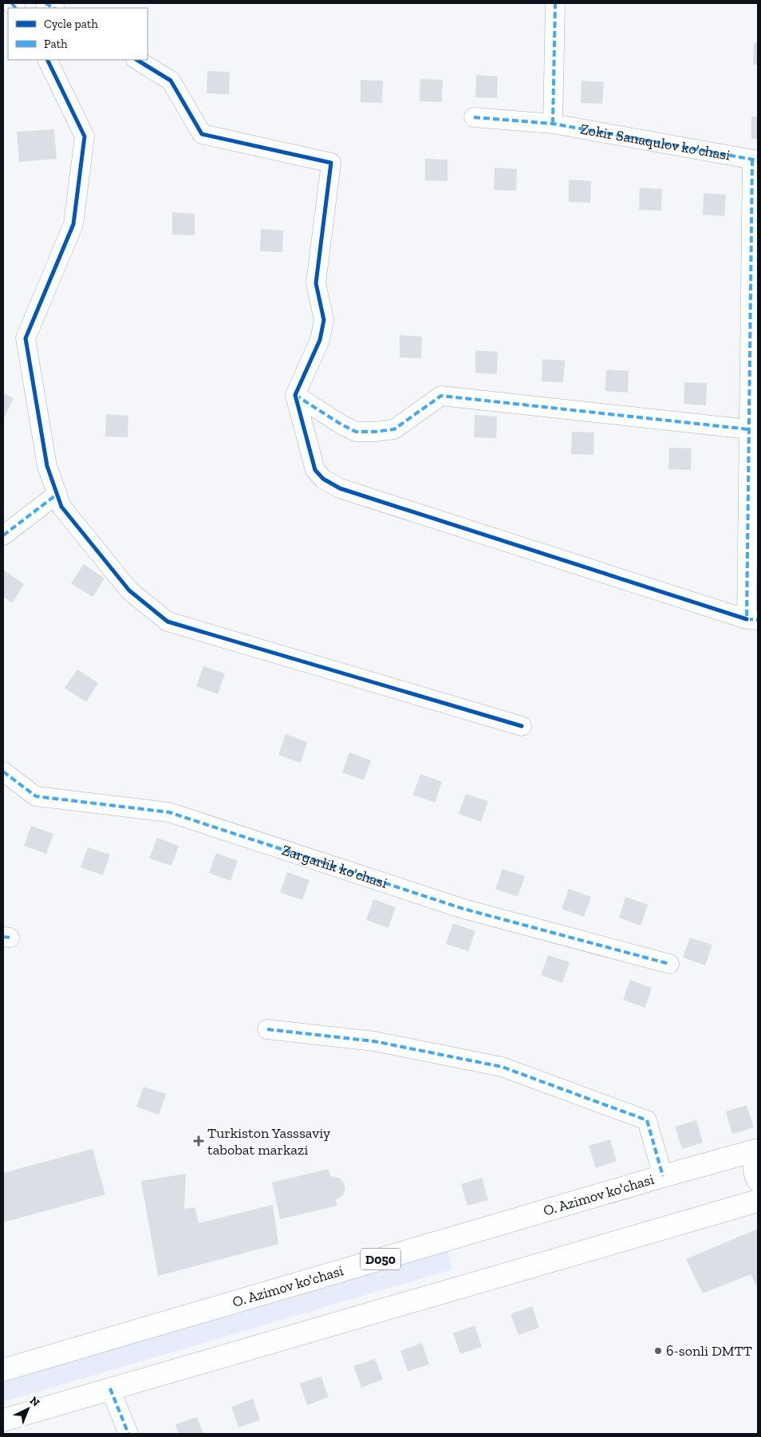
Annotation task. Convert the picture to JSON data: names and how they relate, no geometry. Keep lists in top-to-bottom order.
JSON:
{
  "streets": {
    "main road": ["O. Azimov ko'chasi", "D050"],
    "street": ["Zokir Sanaqulov ko'chasi", "Zargarlik ko'chasi"]
  },
  "places": {
    "health": ["Turkiston Yasssaviy tabobat markazi"],
    "other": ["6-sonli DMTT"]
  },
  "legend": ["Cycle path", "Path"],
  "north": "top right"
}
